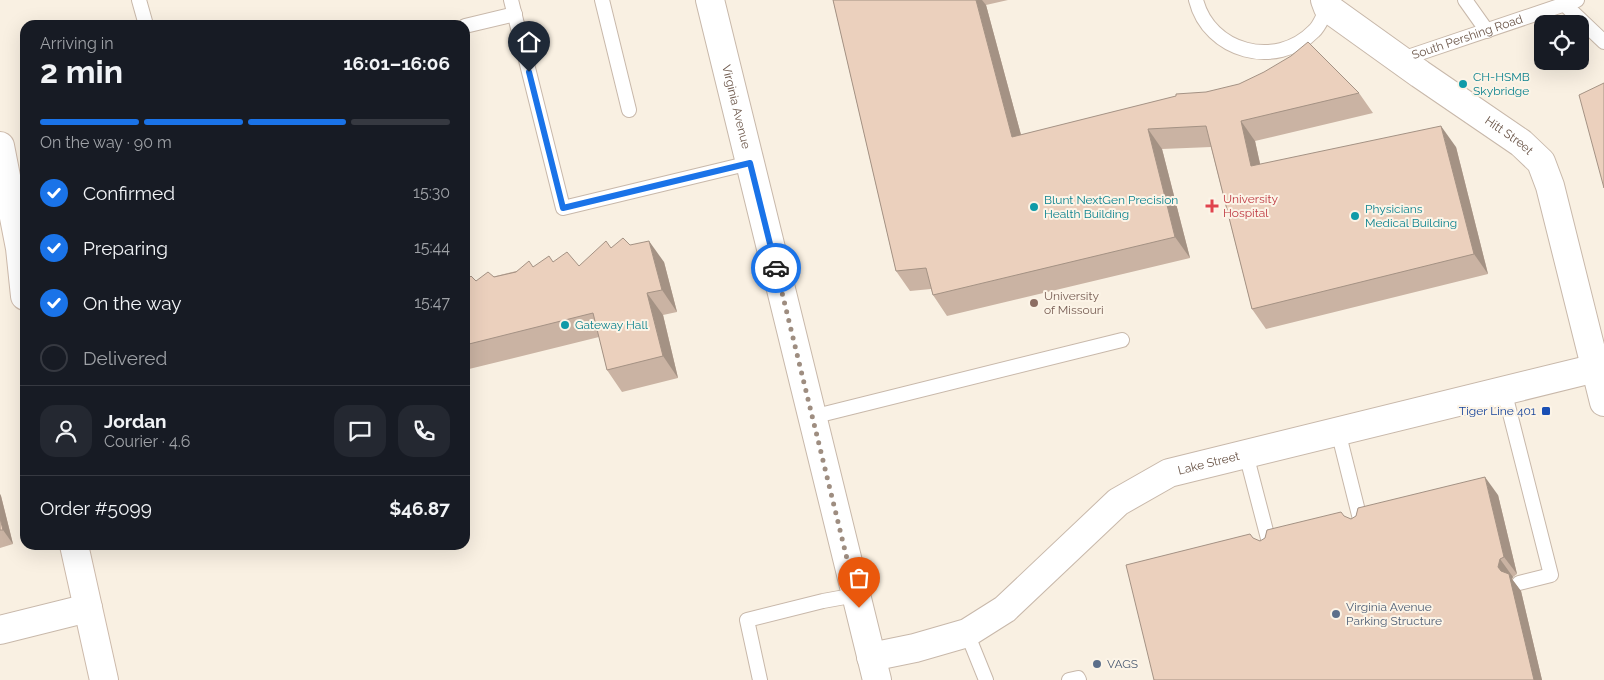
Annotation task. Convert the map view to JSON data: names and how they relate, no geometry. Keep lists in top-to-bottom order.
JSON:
{
  "streets": {
    "street": ["Virginia Avenue", "Hitt Street", "Lake Street"],
    "lane": ["South Pershing Road"]
  },
  "crossings": [
    ["South Pershing Road", "Hitt Street"],
    ["Virginia Avenue", "Lake Street"],
    ["Hitt Street", "Lake Street"]
  ],
  "places": {
    "other": [
      "CH-HSMB Skybridge",
      "Blunt NextGen Precision Health Building",
      "Physicians Medical Building",
      "University of Missouri",
      "Gateway Hall",
      "Virginia Avenue Parking Structure",
      "VAGS"
    ],
    "health": ["University Hospital"],
    "transit": ["Tiger Line 401"]
  },
  "page": {
    "heading": ["2 min", "Arriving in", "16:01–16:06"],
    "panel": [
      "Jordan",
      "Courier · 4.6",
      "Order #5099",
      "$46.87"
    ],
    "bar": "On the way · 90 m",
    "list": [
      ["Confirmed", "15:30"],
      ["Preparing", "15:44"],
      ["On the way", "15:47"],
      "Delivered"
    ]
  }
}
